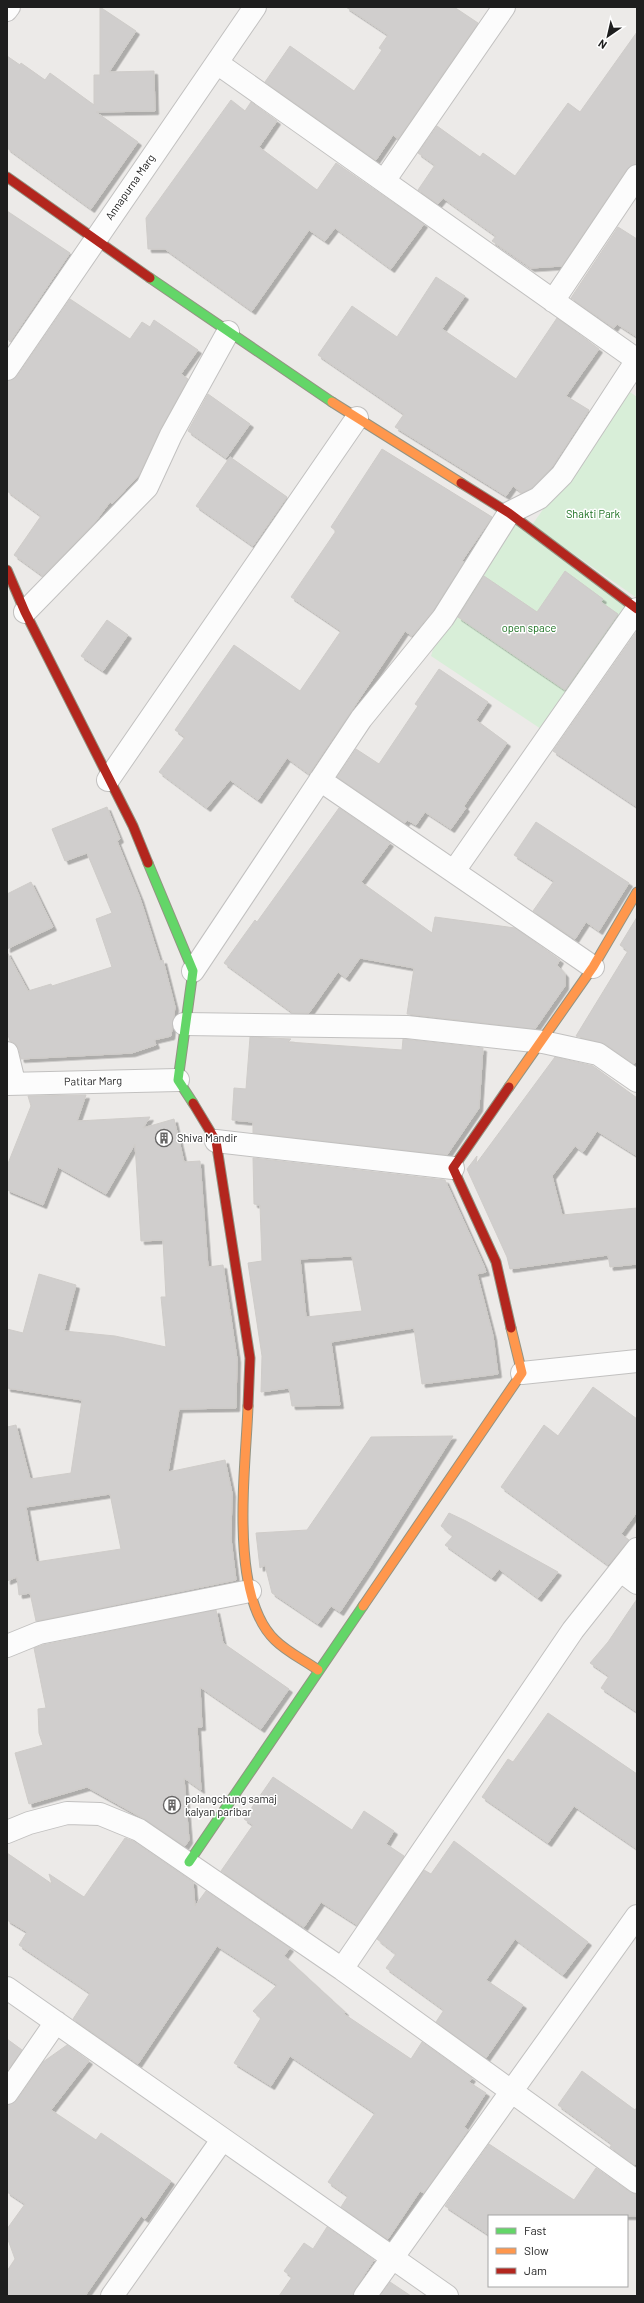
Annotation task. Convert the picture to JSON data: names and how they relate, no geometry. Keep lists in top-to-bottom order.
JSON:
{
  "streets": {
    "street": ["Annapurna Marg", "Patitar Marg"]
  },
  "parks": ["Shakti Park", "open space"],
  "places": {
    "building": ["Shiva Mandir", "polangchung samaj kalyan paribar"]
  },
  "legend": ["Fast", "Slow", "Jam"],
  "north": "bottom left"
}
